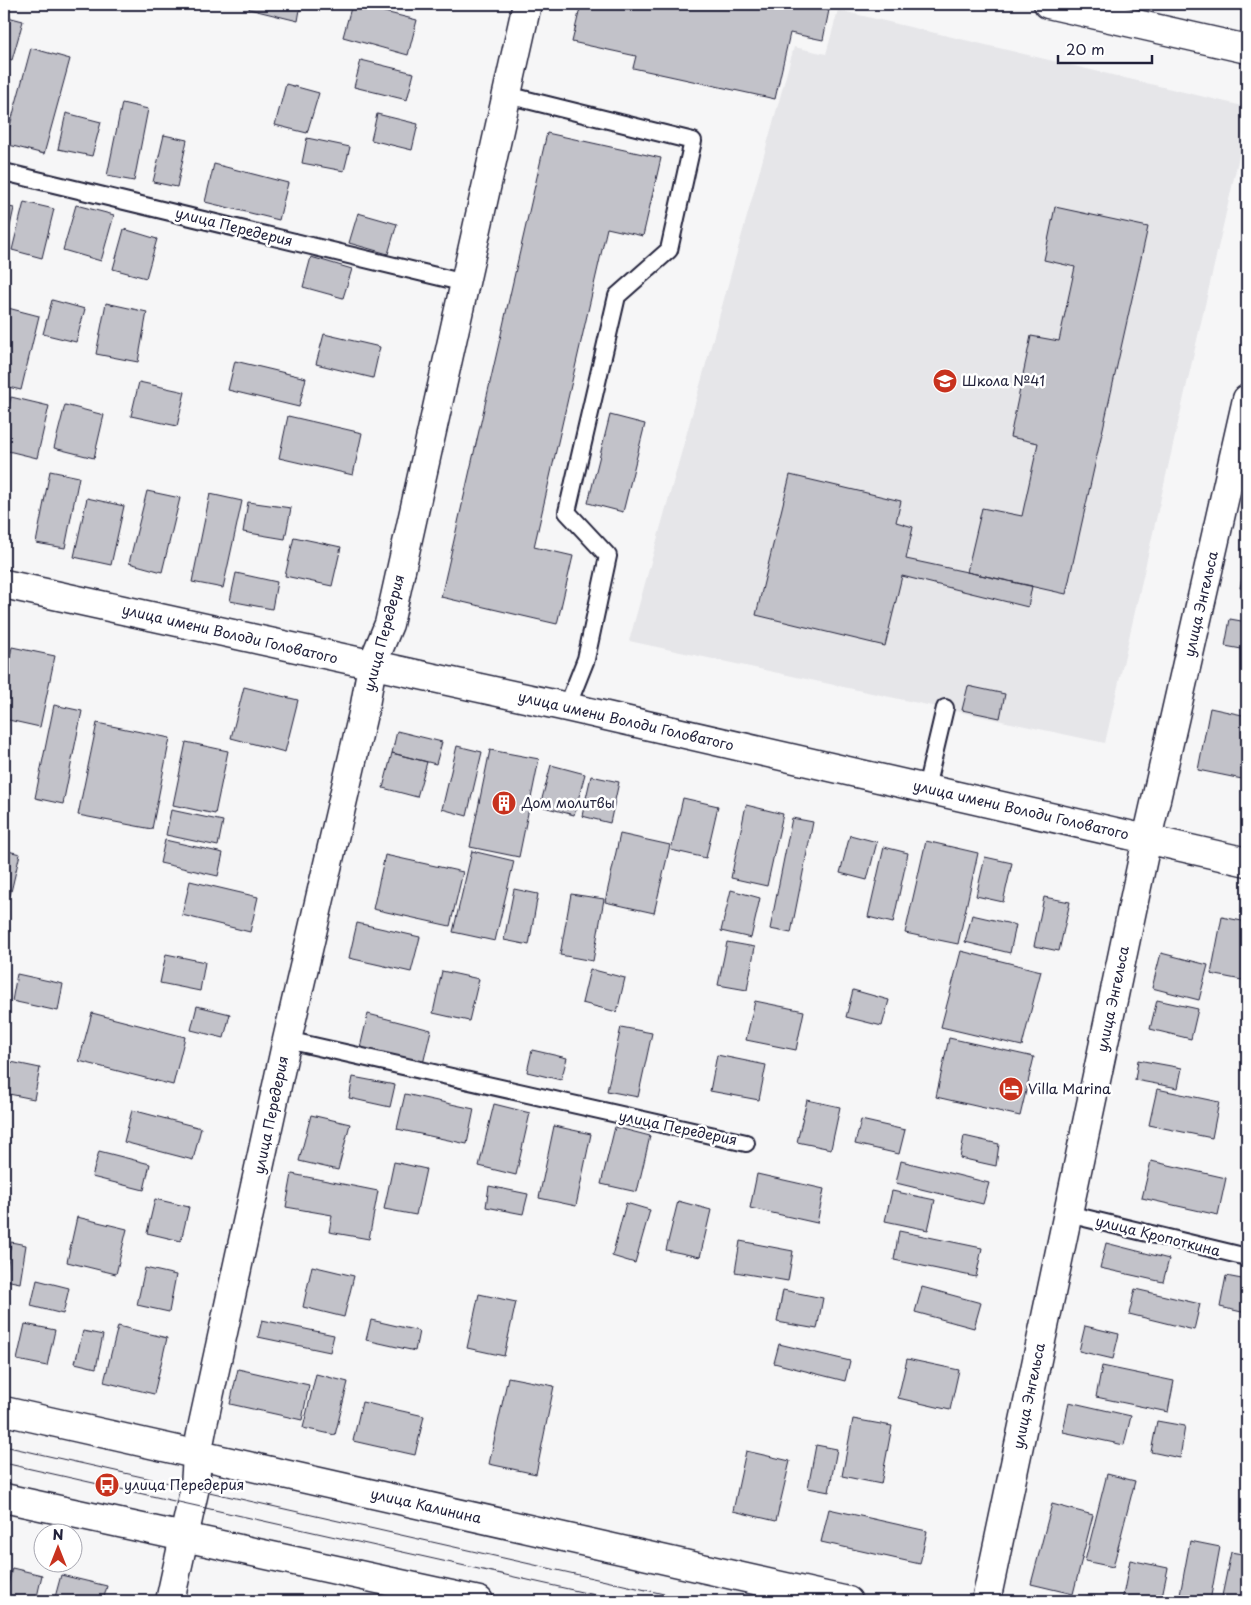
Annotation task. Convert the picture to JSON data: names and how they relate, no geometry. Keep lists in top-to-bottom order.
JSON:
{
  "streets": {
    "street": [
      "улица Передерия",
      "улица Энгельса",
      "улица имени Володи Головатого",
      "улица Калинина"
    ],
    "lane": ["улица Кропоткина"]
  },
  "crossings": [
    ["улица Передерия", "улица имени Володи Головатого"],
    ["улица Передерия", "улица Калинина"],
    ["улица Энгельса", "улица имени Володи Головатого"],
    ["улица Энгельса", "улица Кропоткина"]
  ],
  "places": {
    "school or university": ["Школа №41"],
    "building": ["Дом молитвы"],
    "hotel": ["Villa Marina"],
    "bus stop": ["улица Передерия"]
  },
  "scale_bar": "20 m",
  "north": "top"
}
